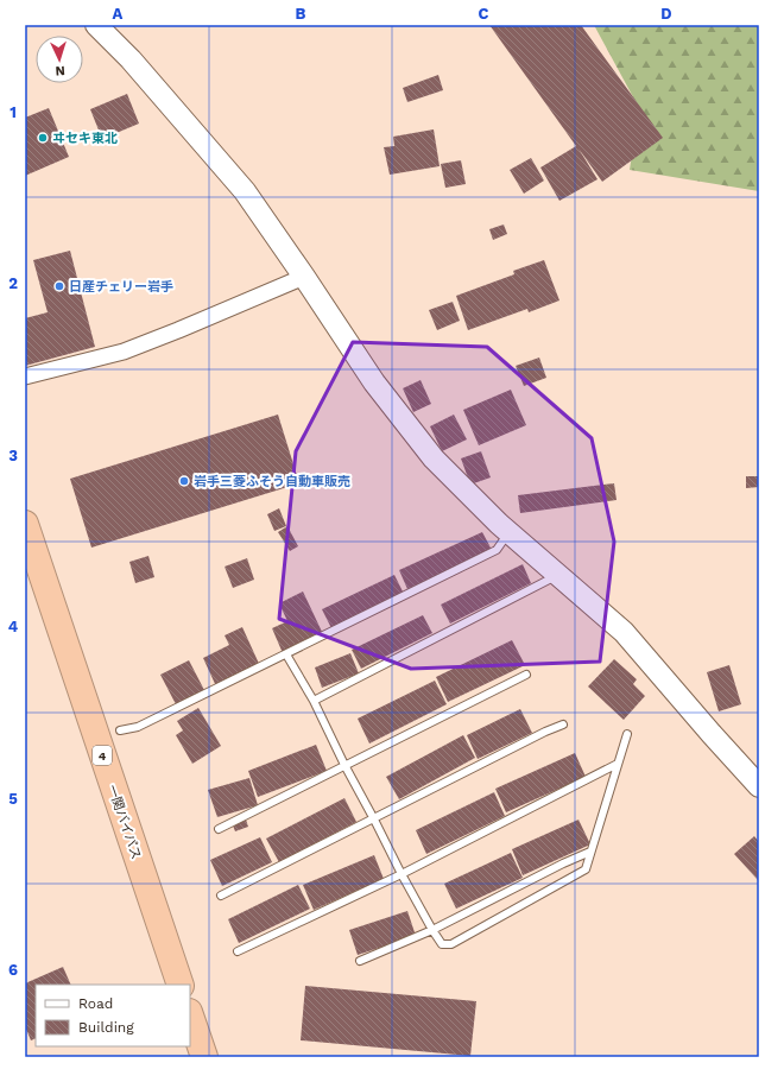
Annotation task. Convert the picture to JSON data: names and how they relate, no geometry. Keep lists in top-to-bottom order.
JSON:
{
  "streets": {
    "highway": ["4", "一関バイパス"]
  },
  "places": ["ヰセキ東北", "日産チェリー岩手", "岩手三菱ふそう自動車販売"],
  "legend": ["Road", "Building"],
  "north": "bottom",
  "grid": {
    "columns": [
      "A",
      "B",
      "C",
      "D"
    ],
    "rows": [
      "1",
      "2",
      "3",
      "4",
      "5",
      "6"
    ]
  }
}
